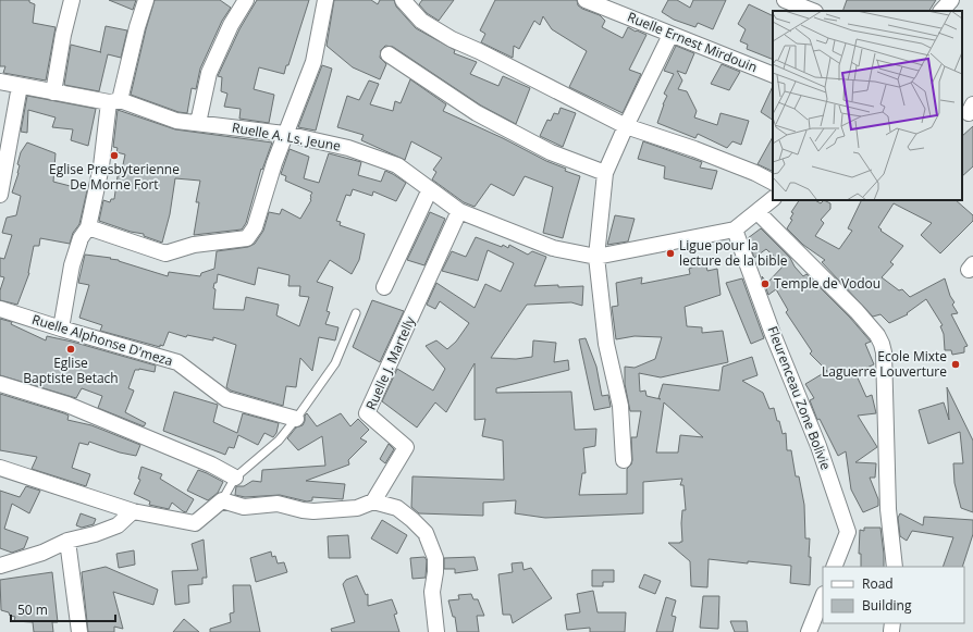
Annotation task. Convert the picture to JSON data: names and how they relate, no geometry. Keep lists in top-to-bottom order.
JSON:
{
  "streets": {
    "street": [
      "Ruelle Ernest Mirdouin",
      "Ruelle A. Ls. Jeune",
      "Ruelle Alphonse D'meza",
      "Ruelle J. Martelly",
      "Fleurenceau Zone Bolivie"
    ]
  },
  "crossings": [
    ["Ruelle A. Ls. Jeune", "Ruelle J. Martelly"],
    ["Ruelle A. Ls. Jeune", "Fleurenceau Zone Bolivie"]
  ],
  "places": [
    "Eglise Presbyterienne De Morne Fort",
    "Ligue pour la lecture de la bible",
    "Temple de Vodou",
    "Eglise Baptiste Betach",
    "Ecole Mixte Laguerre Louverture"
  ],
  "legend": ["Road", "Building"],
  "scale_bar": "50 m"
}
